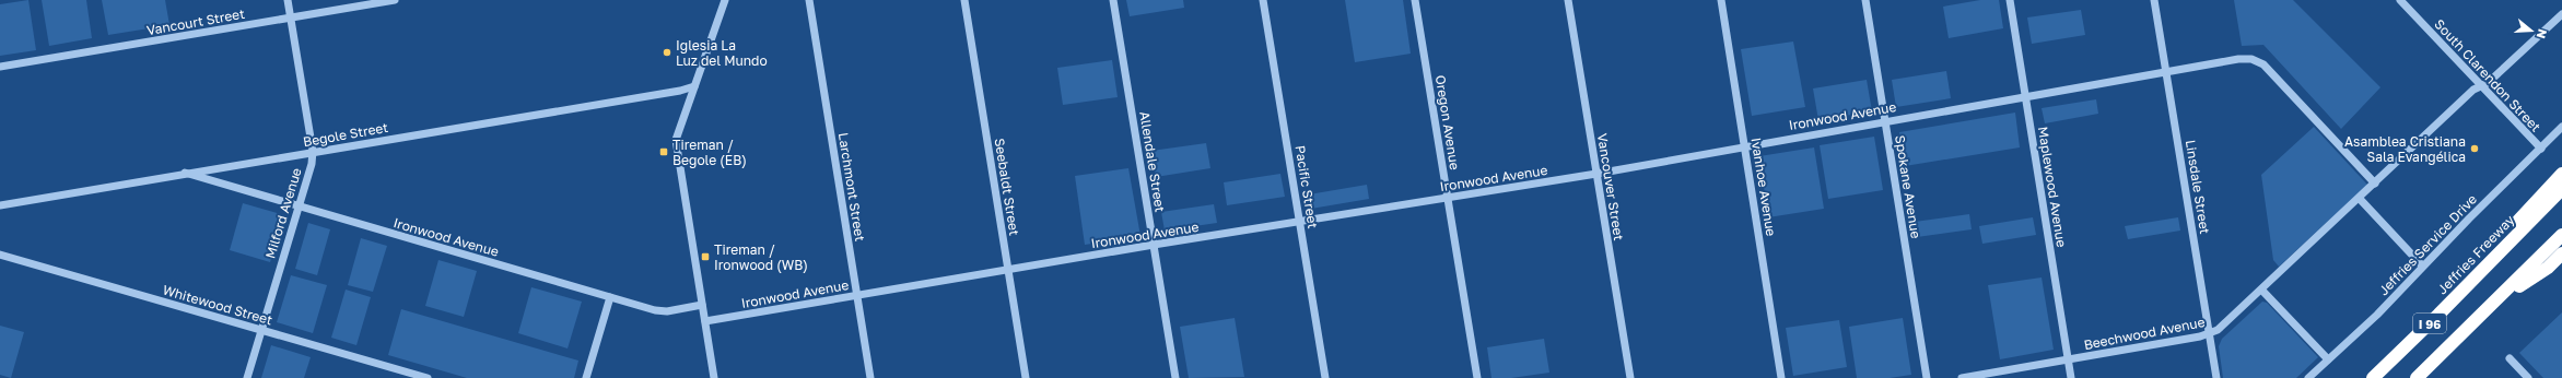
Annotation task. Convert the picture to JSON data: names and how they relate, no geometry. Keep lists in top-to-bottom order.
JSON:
{
  "streets": {
    "highway": ["Jeffries Freeway", "I 96"],
    "street": [
      "Vancourt Street",
      "South Clarendon Street",
      "Ironwood Avenue",
      "Oregon Avenue",
      "Begole Street",
      "Allendale Street",
      "Larchmont Street",
      "Seebaldt Street",
      "Pacific Street",
      "Vancouver Street",
      "Ivanhoe Avenue",
      "Spokane Avenue",
      "Maplewood Avenue",
      "Linsdale Street",
      "Milford Avenue",
      "Jeffries Service Drive",
      "Whitewood Street",
      "Beechwood Avenue"
    ]
  },
  "crossings": [
    ["Vancourt Street", "Milford Avenue"],
    ["South Clarendon Street", "Jeffries Service Drive"],
    ["Ironwood Avenue", "Oregon Avenue"],
    ["Ironwood Avenue", "Begole Street"],
    ["Ironwood Avenue", "Allendale Street"],
    ["Ironwood Avenue", "Larchmont Street"],
    ["Ironwood Avenue", "Seebaldt Street"],
    ["Ironwood Avenue", "Pacific Street"],
    ["Ironwood Avenue", "Vancouver Street"],
    ["Ironwood Avenue", "Ivanhoe Avenue"],
    ["Ironwood Avenue", "Spokane Avenue"],
    ["Ironwood Avenue", "Maplewood Avenue"],
    ["Ironwood Avenue", "Linsdale Street"],
    ["Ironwood Avenue", "Milford Avenue"],
    ["Ironwood Avenue", "Beechwood Avenue"],
    ["Begole Street", "Milford Avenue"],
    ["Maplewood Avenue", "Beechwood Avenue"],
    ["Linsdale Street", "Beechwood Avenue"],
    ["Milford Avenue", "Whitewood Street"]
  ],
  "places": {
    "other": ["Iglesia La Luz del Mundo", "Asamblea Cristiana Sala Evangélica"],
    "transit": ["Tireman / Begole (EB)", "Tireman / Ironwood (WB)"]
  },
  "north": "right"
}
